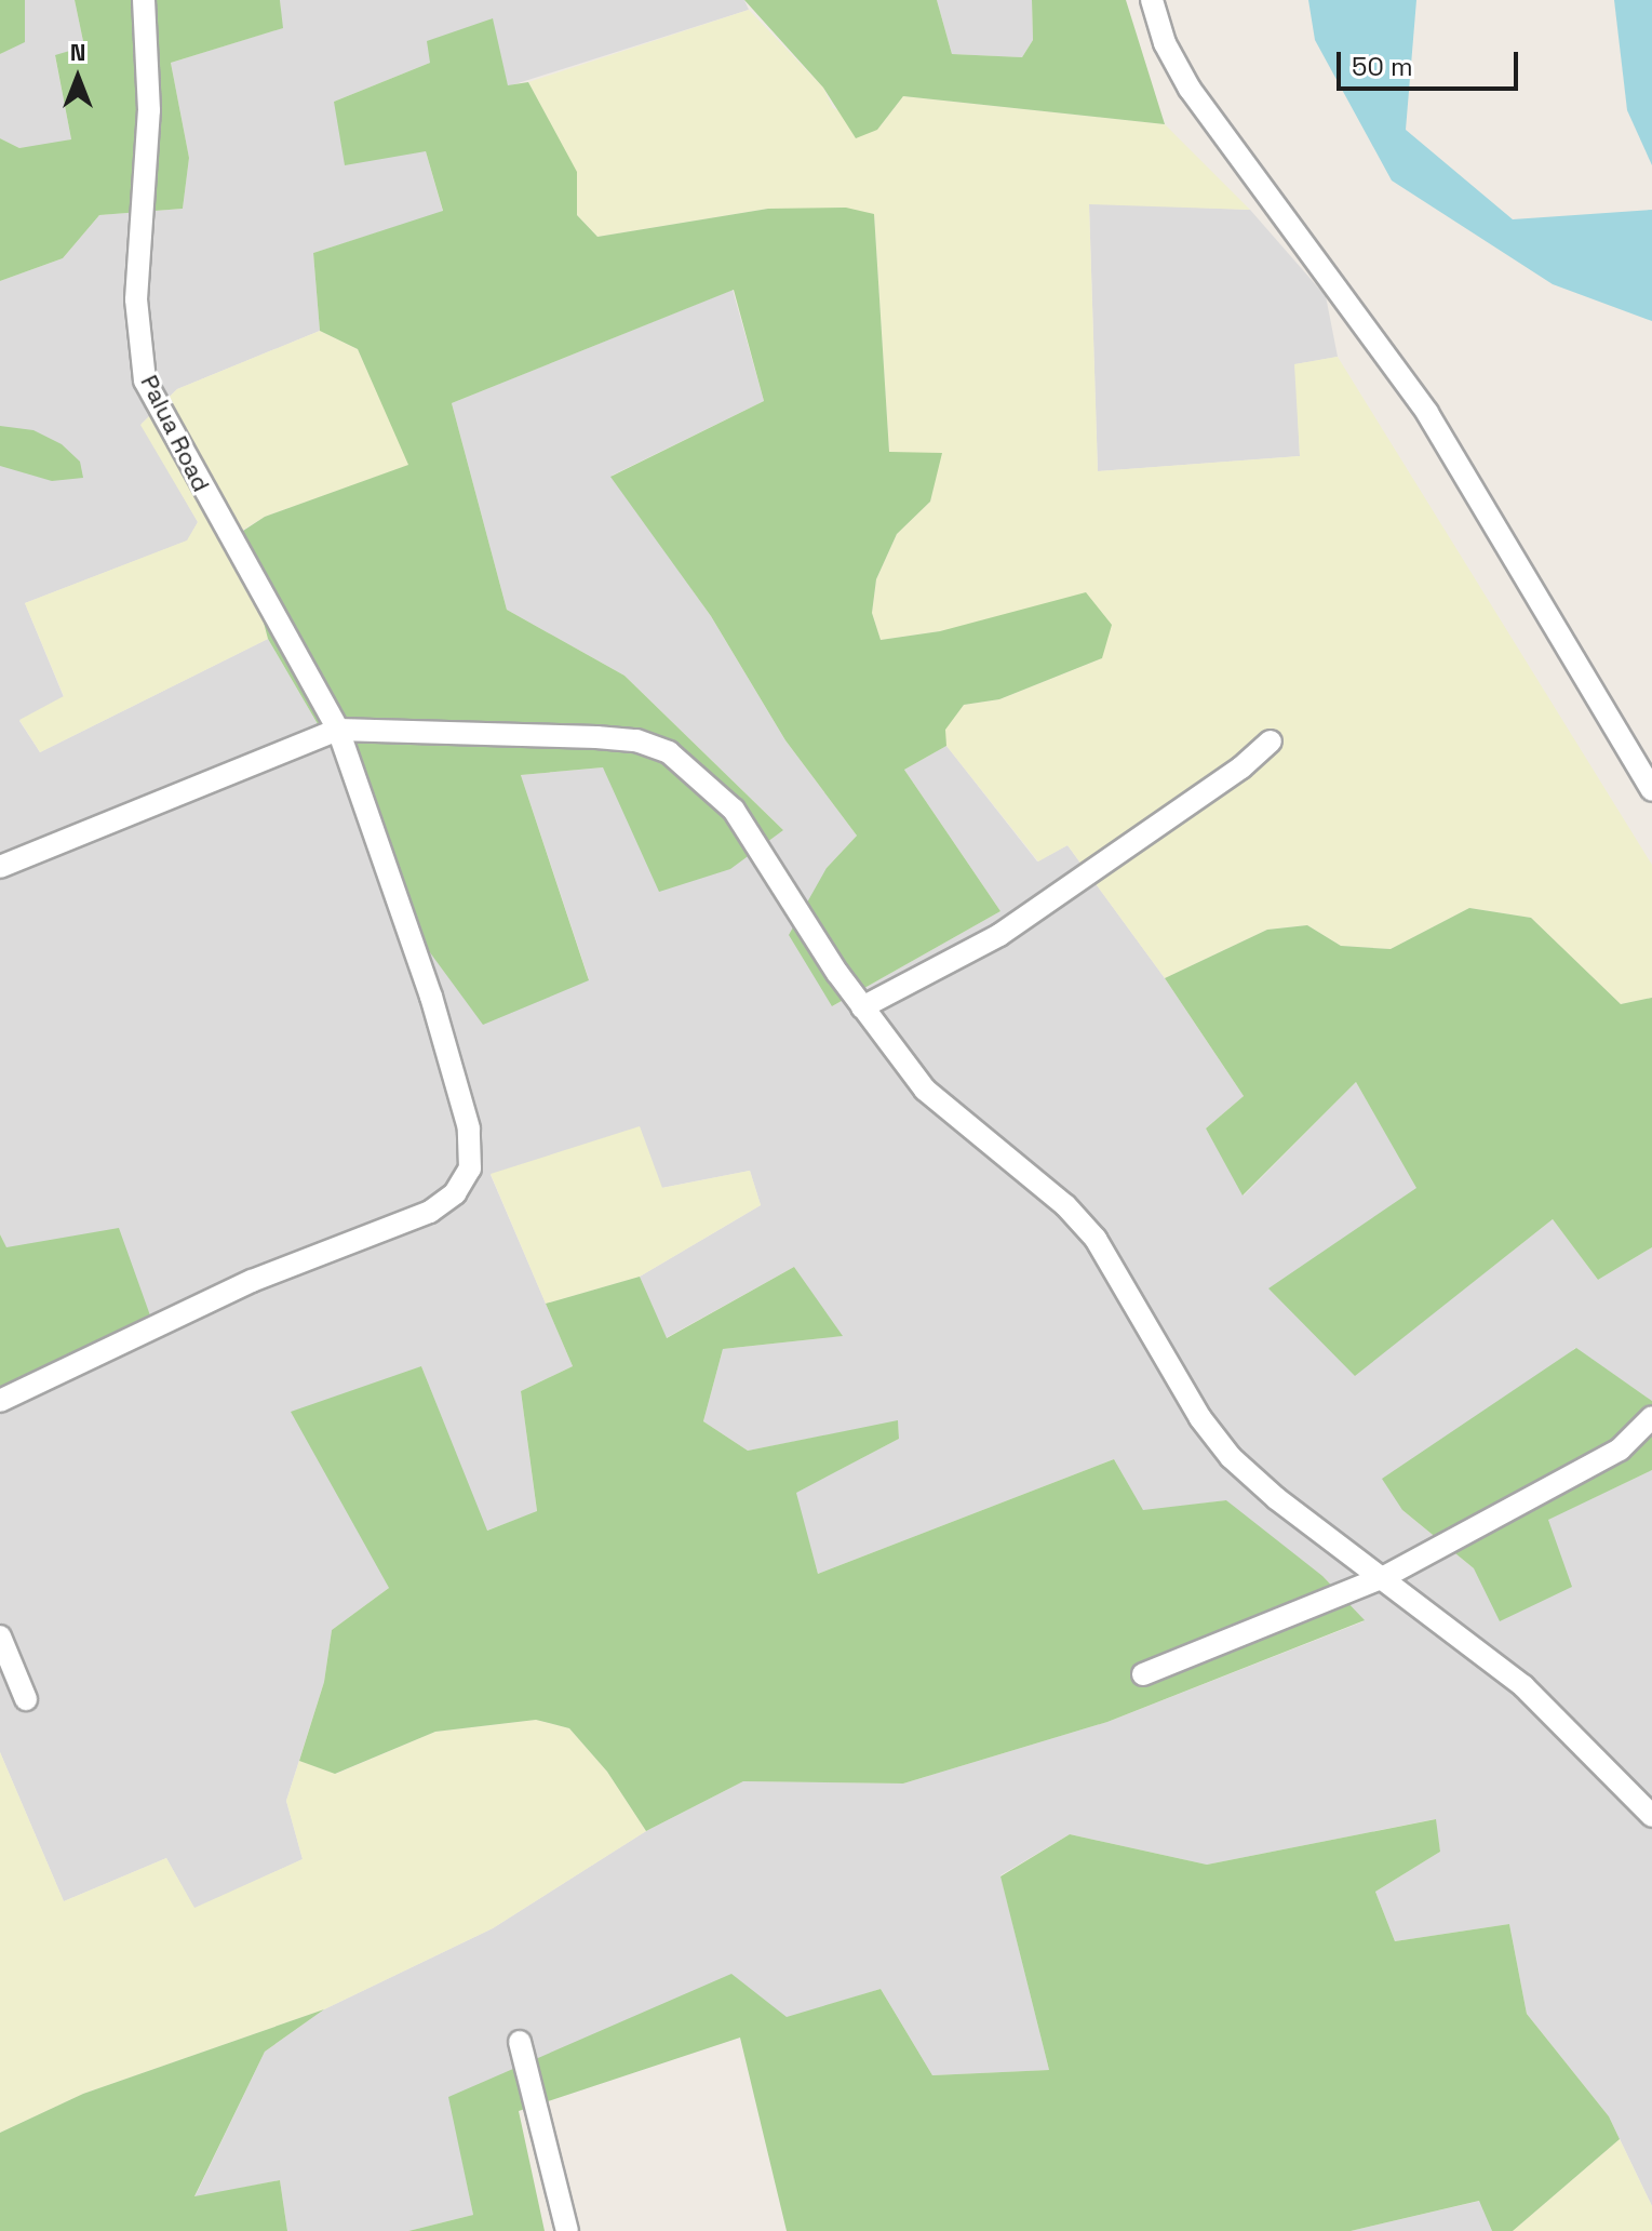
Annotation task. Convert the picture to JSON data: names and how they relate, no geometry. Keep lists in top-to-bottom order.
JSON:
{
  "streets": {
    "street": ["Palua Road"]
  },
  "scale_bar": "50 m",
  "north": "top"
}
